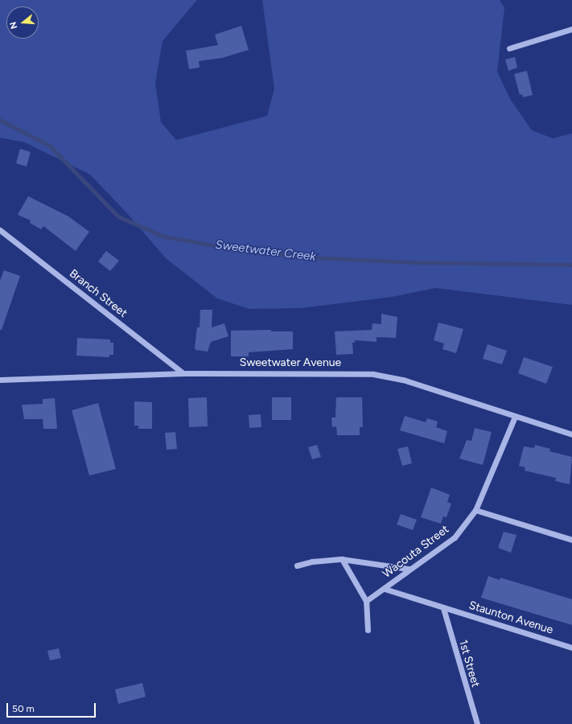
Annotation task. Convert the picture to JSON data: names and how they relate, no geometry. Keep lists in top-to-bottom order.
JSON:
{
  "streets": {
    "street": [
      "Branch Street",
      "Sweetwater Avenue",
      "Wacouta Street",
      "Staunton Avenue",
      "1st Street"
    ]
  },
  "crossings": [
    ["Branch Street", "Sweetwater Avenue"],
    ["Sweetwater Avenue", "Wacouta Street"],
    ["Wacouta Street", "Staunton Avenue"],
    ["Staunton Avenue", "1st Street"]
  ],
  "water": ["Sweetwater Creek"],
  "scale_bar": "50 m",
  "north": "left"
}
